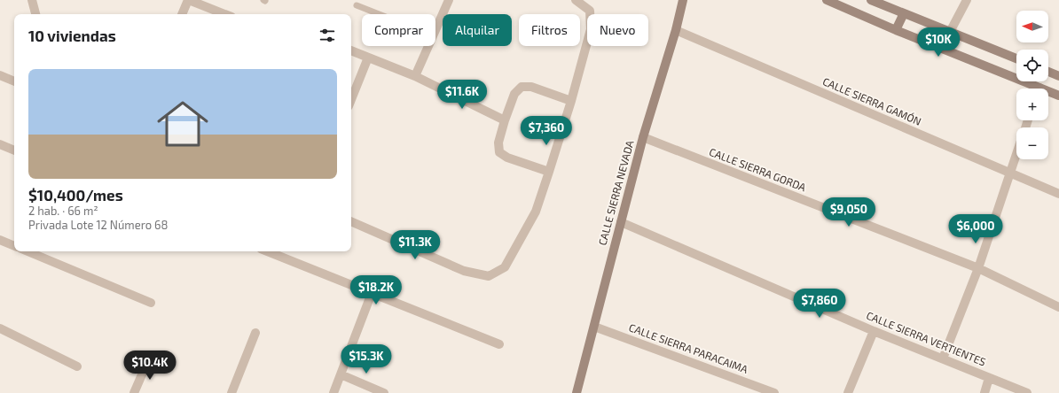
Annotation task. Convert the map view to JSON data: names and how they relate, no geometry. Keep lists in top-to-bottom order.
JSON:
{
  "streets": {
    "street": [
      "CALLE SIERRA GAMÓN",
      "CALLE SIERRA GORDA",
      "CALLE SIERRA NEVADA",
      "CALLE SIERRA VERTIENTES",
      "CALLE SIERRA PARACAIMA"
    ]
  },
  "crossings": [
    ["CALLE SIERRA GAMÓN", "CALLE SIERRA NEVADA"],
    ["CALLE SIERRA GORDA", "CALLE SIERRA NEVADA"],
    ["CALLE SIERRA NEVADA", "CALLE SIERRA VERTIENTES"],
    ["CALLE SIERRA NEVADA", "CALLE SIERRA PARACAIMA"]
  ],
  "north": "left",
  "page": {
    "map_buttons": ["+", "−"],
    "chip": [
      "Comprar",
      "Alquilar",
      "Filtros",
      "Nuevo"
    ],
    "heading": "10 viviendas",
    "price": [
      "$10K",
      "$11.6K",
      "$7,360",
      "$9,050",
      "$6,000",
      "$11.3K",
      "$18.2K",
      "$7,860",
      "$15.3K",
      "$10.4K"
    ],
    "list": [
      {
        "name": "$10,400/mes",
        "note": "2 hab. · 66 m² · Privada Lote 12 Número 68"
      }
    ]
  }
}
